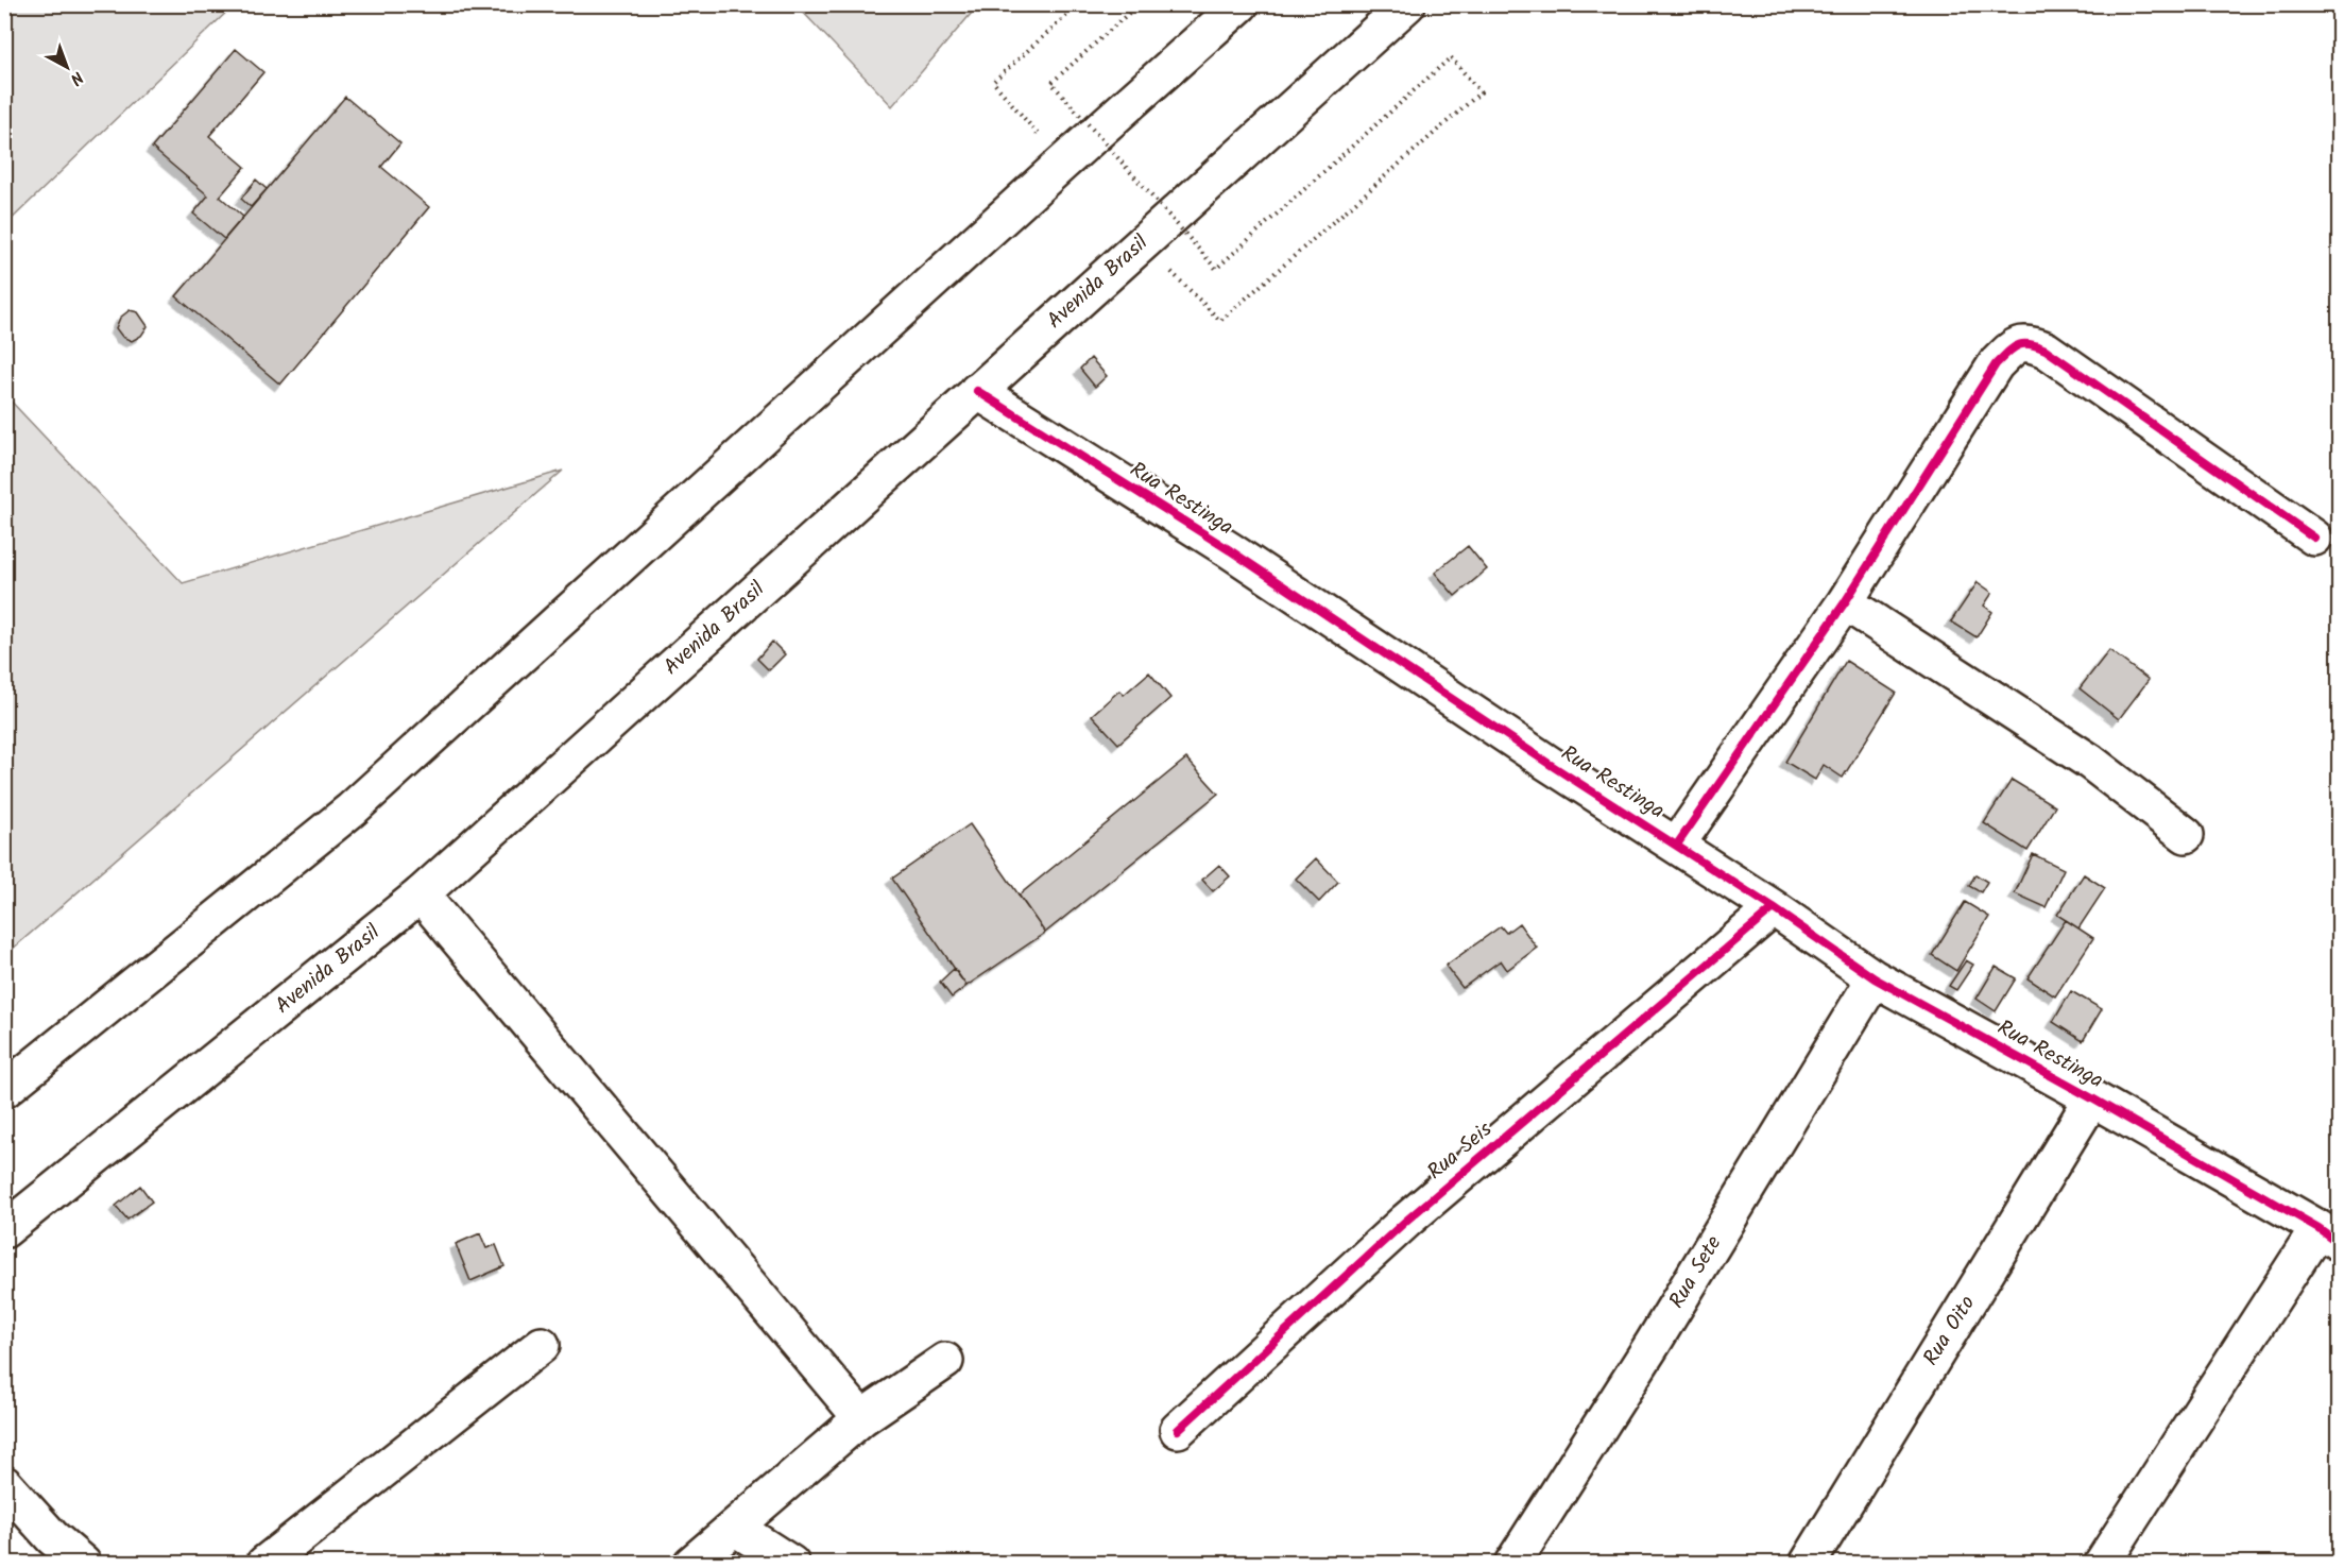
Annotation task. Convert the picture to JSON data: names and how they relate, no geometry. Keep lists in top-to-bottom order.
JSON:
{
  "streets": {
    "main road": [
      "Avenida Brasil",
      "Rua Restinga",
      "Rua Seis",
      "Rua Sete",
      "Rua Oito"
    ]
  },
  "crossings": [
    ["Avenida Brasil", "Rua Restinga"],
    ["Rua Restinga", "Rua Seis"],
    ["Rua Restinga", "Rua Sete"],
    ["Rua Restinga", "Rua Oito"]
  ],
  "north": "bottom right"
}
